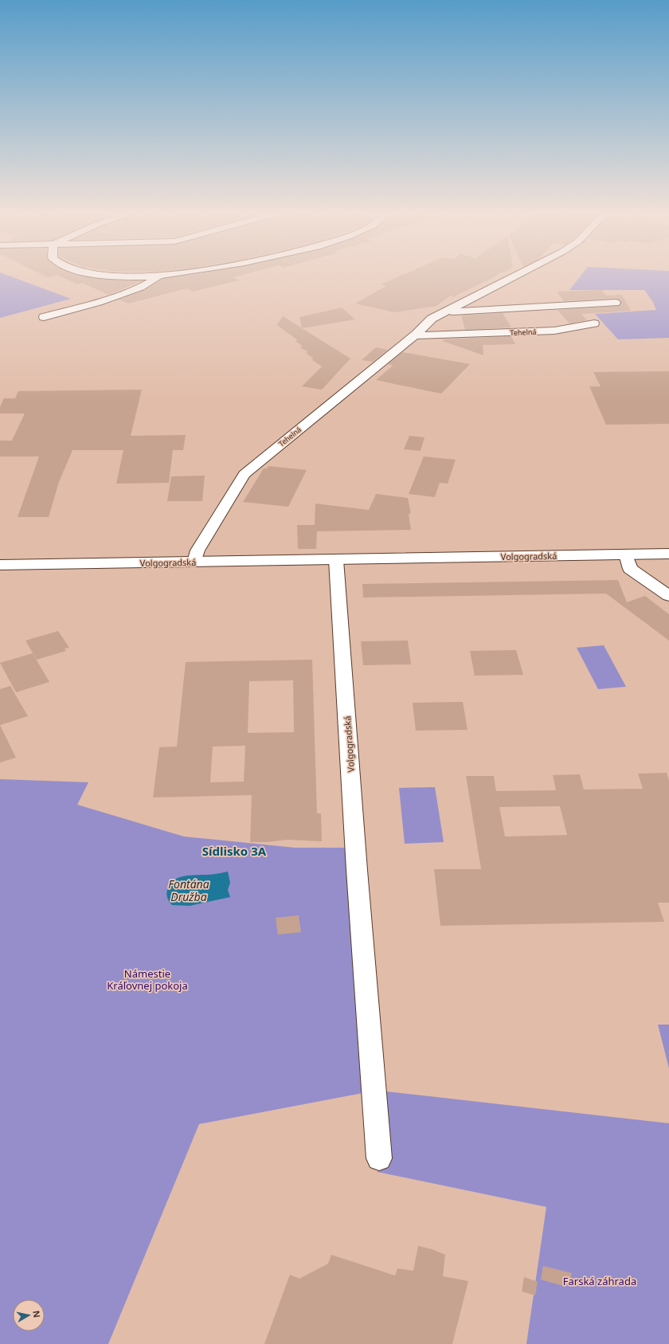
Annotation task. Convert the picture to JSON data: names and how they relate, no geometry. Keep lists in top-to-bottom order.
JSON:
{
  "streets": {
    "street": ["Tehelná", "Volgogradská"]
  },
  "crossings": [
    ["Tehelná", "Volgogradská"]
  ],
  "districts": ["Sídlisko 3A"],
  "water": ["Fontána Družba"],
  "parks": ["Námestie Kráľovnej pokoja", "Farská záhrada"],
  "north": "right"
}
